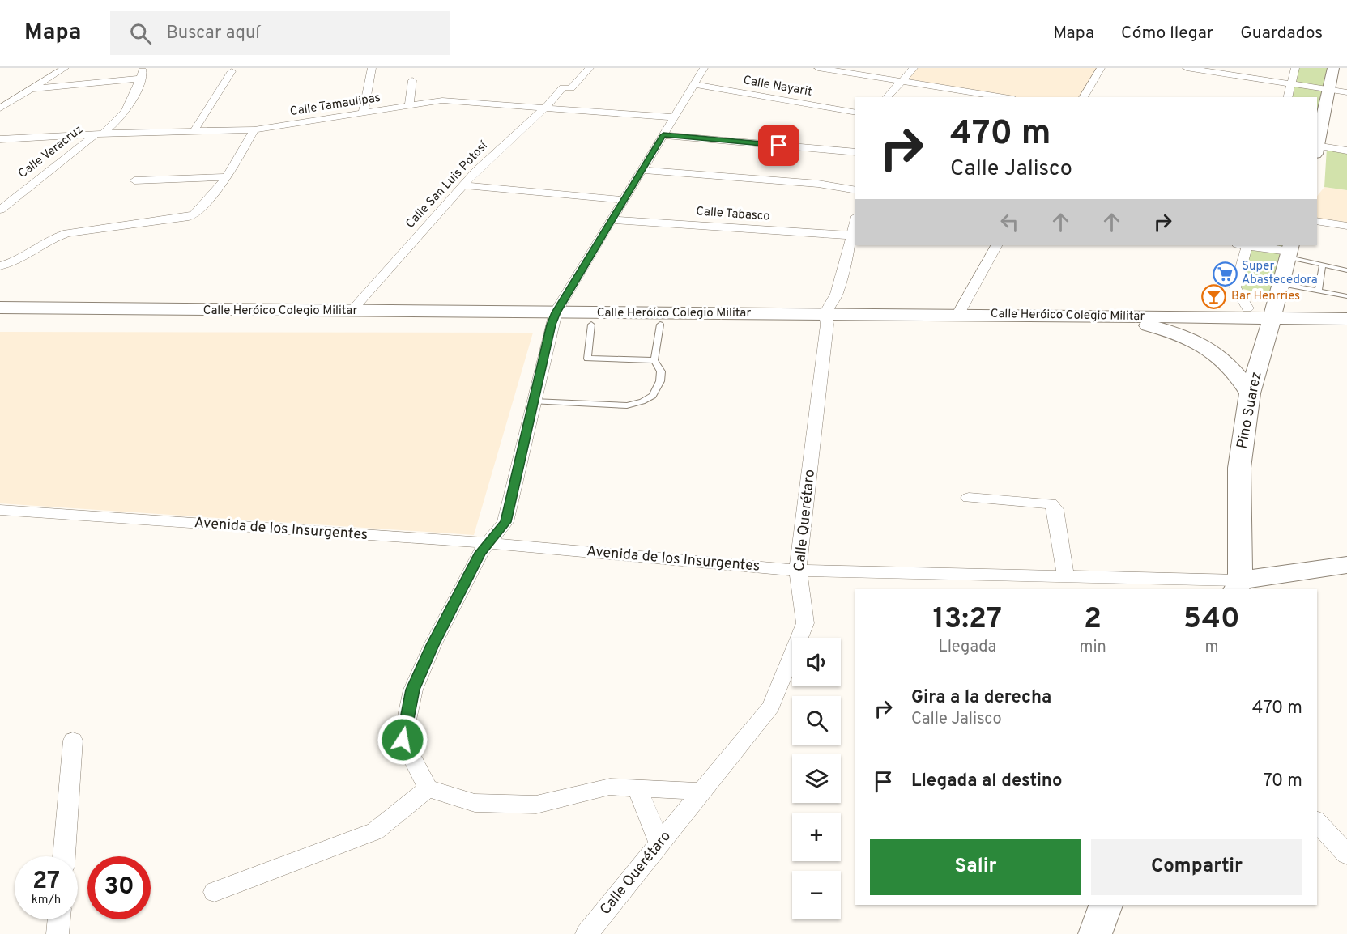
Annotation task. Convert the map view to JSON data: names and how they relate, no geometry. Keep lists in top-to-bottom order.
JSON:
{
  "streets": {
    "main road": ["Calle Heróico Colegio Militar", "Pino Suarez", "Avenida de los Insurgentes"],
    "street": [
      "Calle Nayarit",
      "Calle Tamaulipas",
      "Calle Veracruz",
      "Calle San Luis Potosí",
      "Calle Tabasco",
      "Calle Querétaro"
    ]
  },
  "crossings": [
    ["Calle Tamaulipas", "Calle Veracruz"],
    ["Calle Tamaulipas", "Calle San Luis Potosí"],
    ["Calle San Luis Potosí", "Calle Heróico Colegio Militar"],
    ["Calle Tabasco", "Calle Querétaro"],
    ["Calle Heróico Colegio Militar", "Pino Suarez"],
    ["Calle Heróico Colegio Militar", "Calle Querétaro"],
    ["Pino Suarez", "Avenida de los Insurgentes"],
    ["Calle Querétaro", "Avenida de los Insurgentes"]
  ],
  "places": {
    "supermarket": ["Super Abastecedora"],
    "bar": ["Bar Henrries"]
  },
  "page": {
    "header": "Mapa",
    "search": "Buscar aquí",
    "nav": ["Mapa", "Cómo llegar", "Guardados"],
    "turn": ["470 m", "Calle Jalisco"],
    "eta": [
      "13:27",
      "Llegada",
      "2",
      "min",
      "540",
      "m"
    ],
    "map_buttons": ["+", "−"],
    "list": [
      {
        "name": "Gira a la derecha",
        "note": "Calle Jalisco",
        "value": "470 m"
      },
      {
        "name": "Llegada al destino",
        "value": "70 m"
      }
    ],
    "buttons": ["Salir", "Compartir"],
    "speed": "27 km/h",
    "limit": "30"
  }
}
